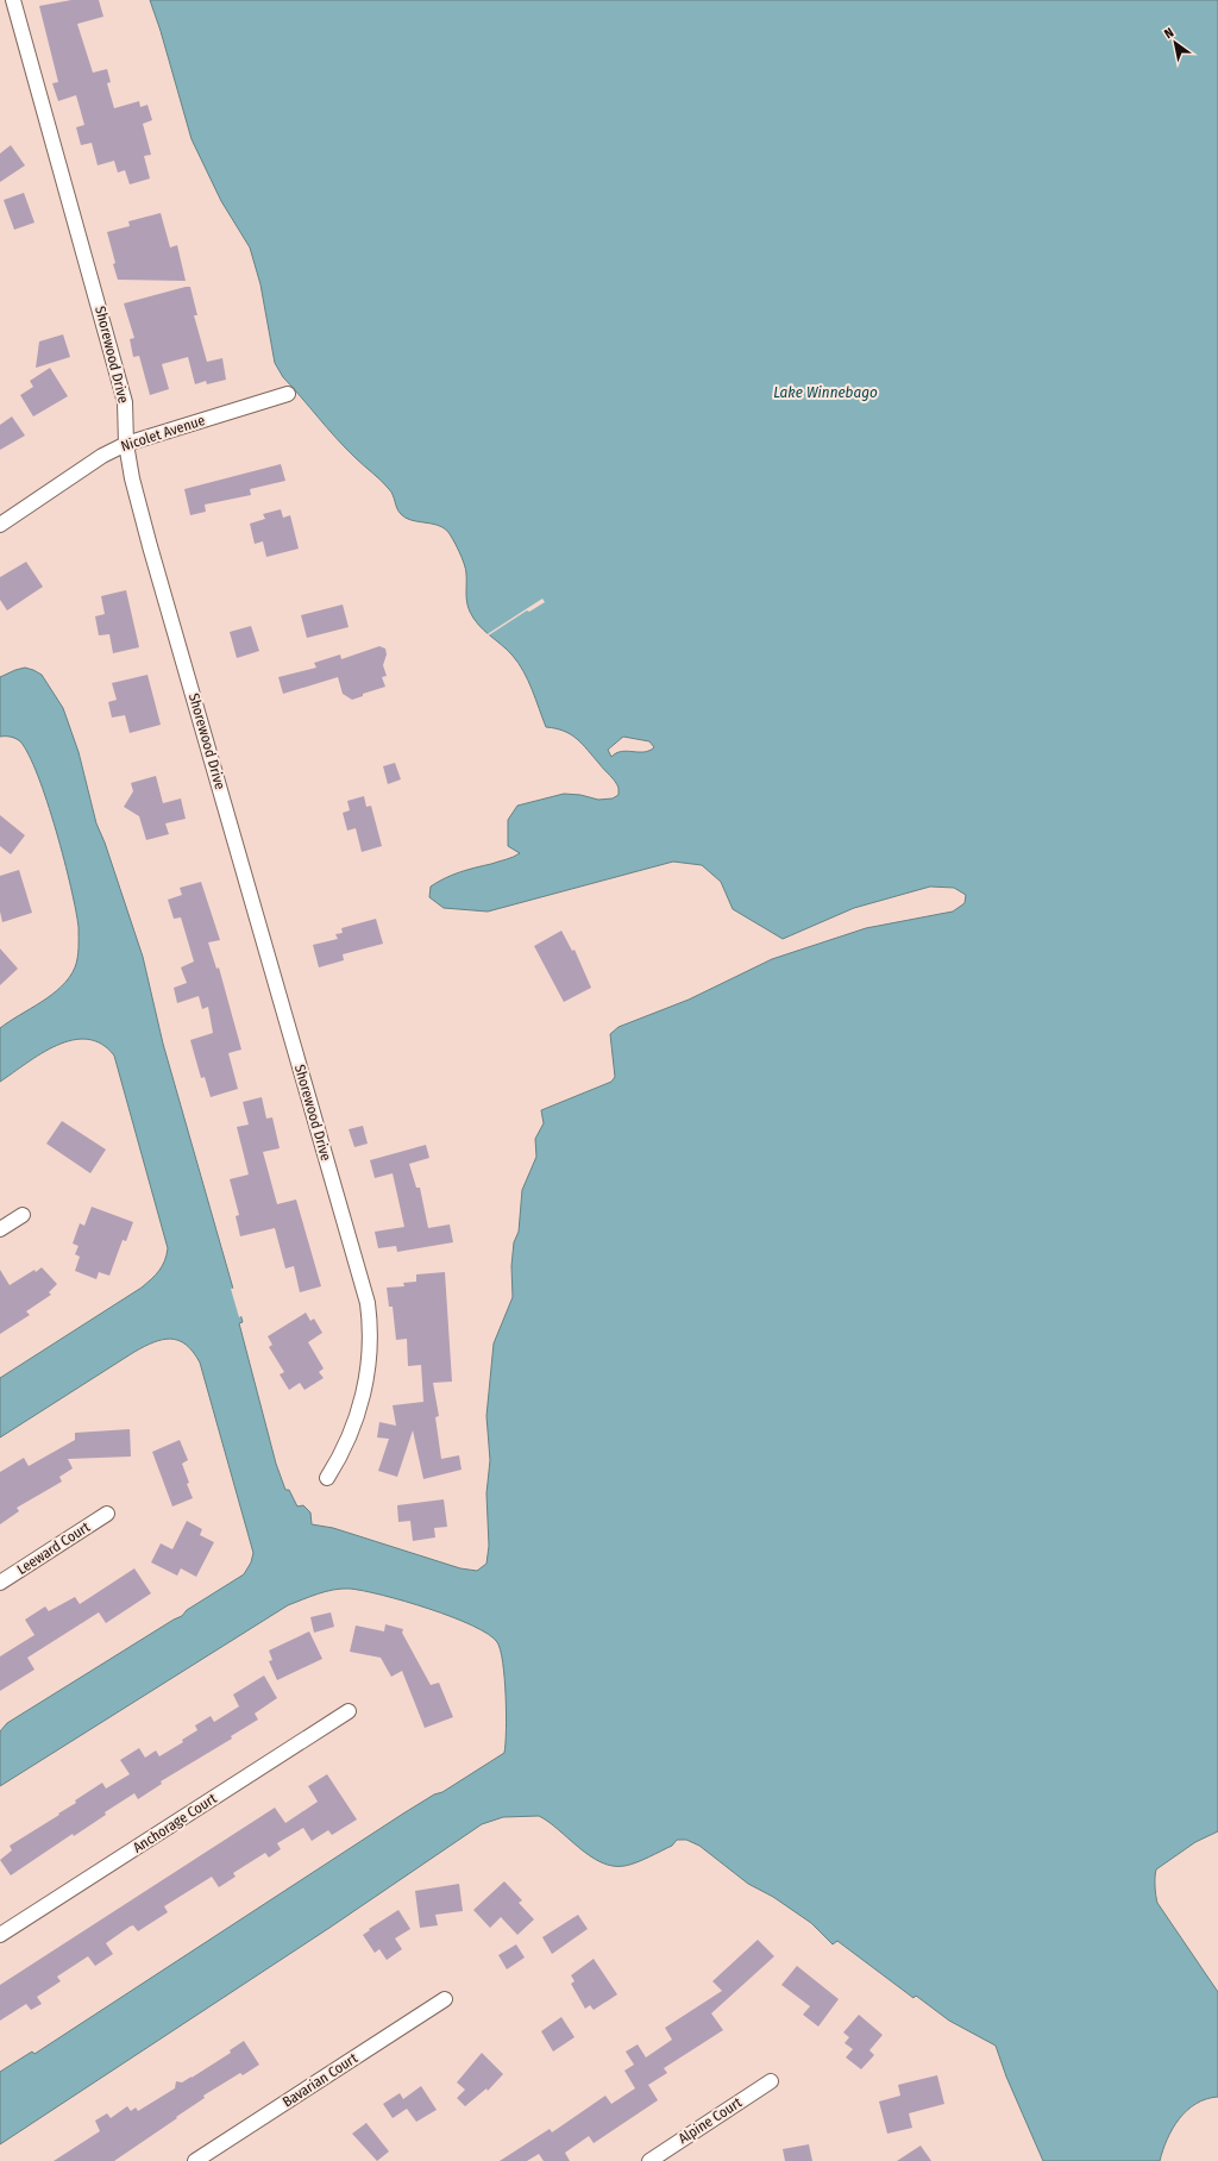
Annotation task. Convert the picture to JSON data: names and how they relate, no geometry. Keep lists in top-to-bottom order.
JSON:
{
  "streets": {
    "street": [
      "Shorewood Drive",
      "Nicolet Avenue",
      "Leeward Court",
      "Anchorage Court",
      "Bavarian Court",
      "Alpine Court"
    ]
  },
  "crossings": [
    ["Shorewood Drive", "Nicolet Avenue"]
  ],
  "water": ["Lake Winnebago"],
  "north": "top left"
}
